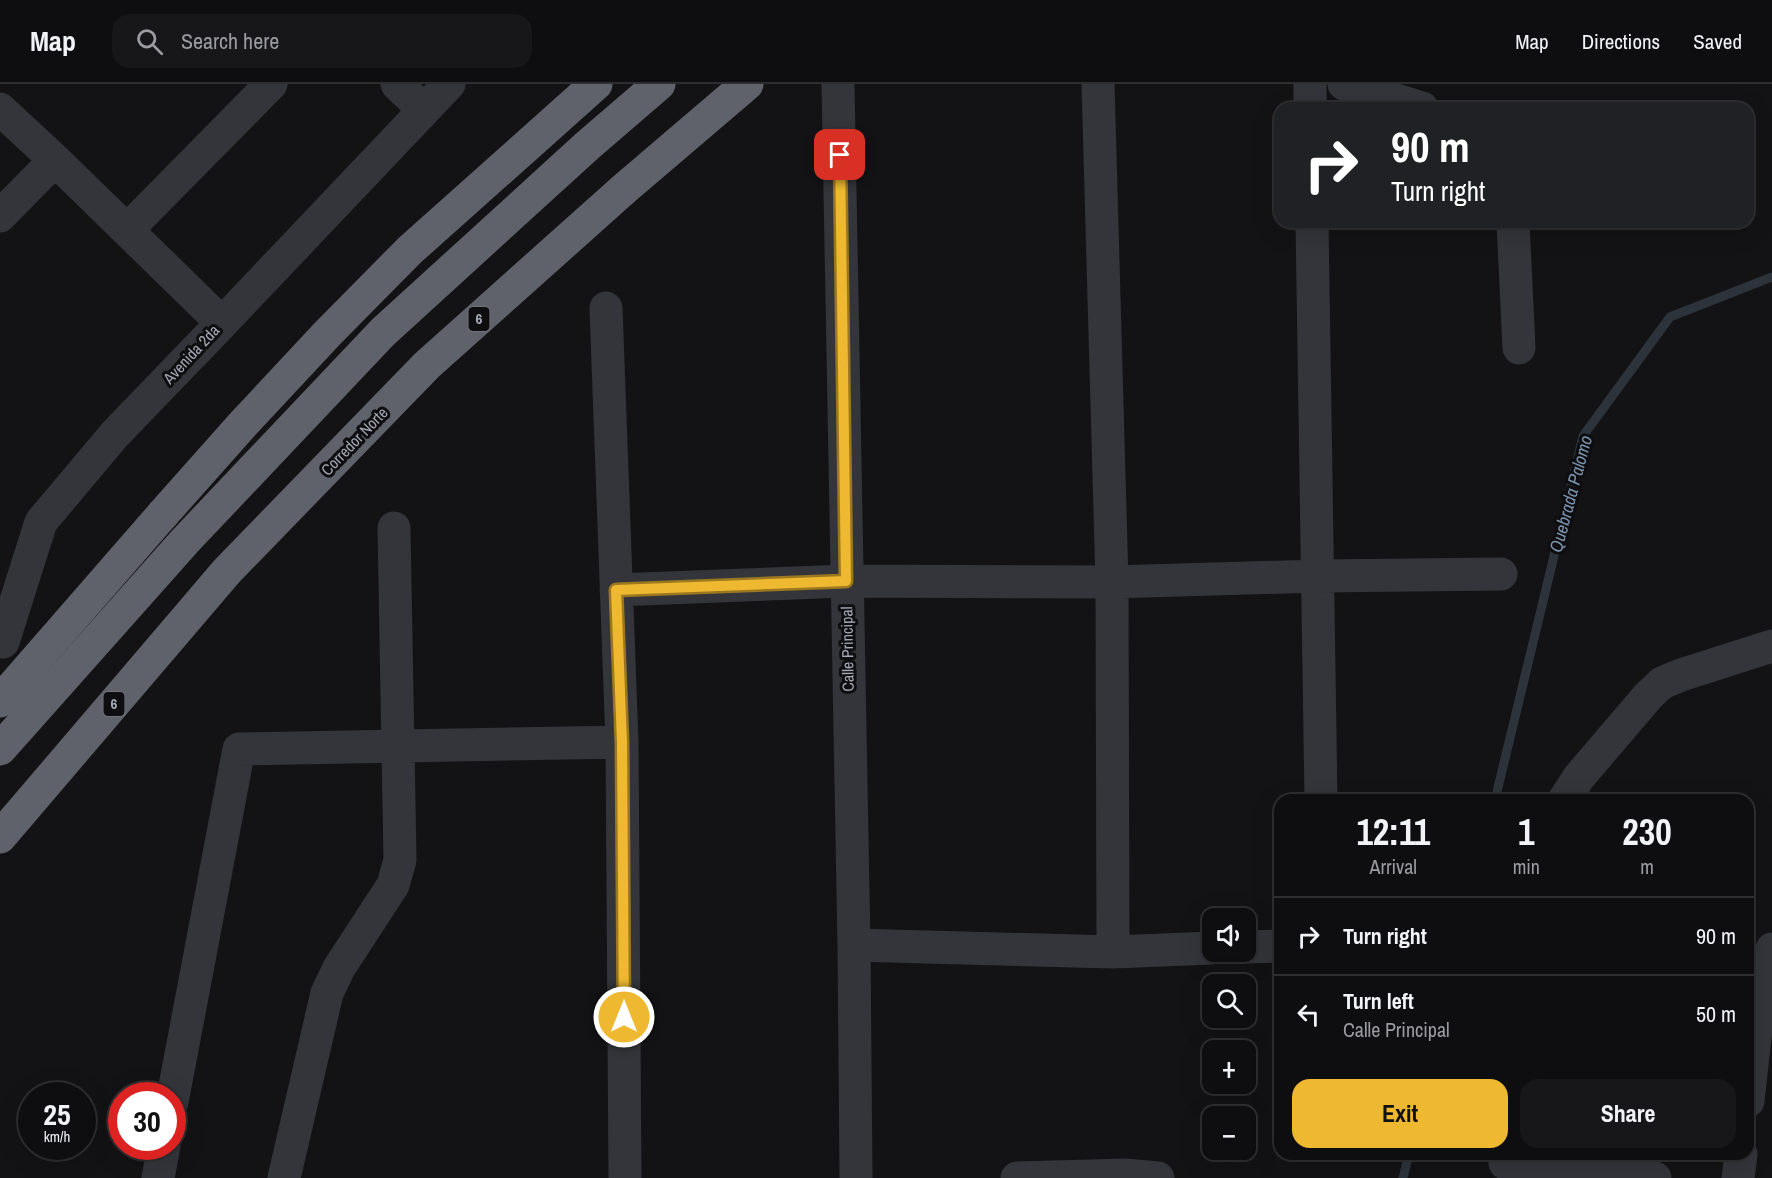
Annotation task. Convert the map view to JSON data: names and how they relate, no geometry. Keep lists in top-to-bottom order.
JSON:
{
  "streets": {
    "highway": ["6", "Corredor Norte"],
    "street": ["Avenida 2da", "Calle Principal"]
  },
  "water": ["Quebrada Palomo"],
  "page": {
    "header": "Map",
    "search": "Search here",
    "nav": ["Map", "Directions", "Saved"],
    "turn": ["90 m", "Turn right"],
    "eta": [
      "12:11",
      "Arrival",
      "1",
      "min",
      "230",
      "m"
    ],
    "list": [
      {
        "name": "Turn right",
        "value": "90 m"
      },
      {
        "name": "Turn left",
        "note": "Calle Principal",
        "value": "50 m"
      }
    ],
    "map_buttons": ["+", "−"],
    "buttons": ["Exit", "Share"],
    "speed": "25 km/h",
    "limit": "30"
  }
}
